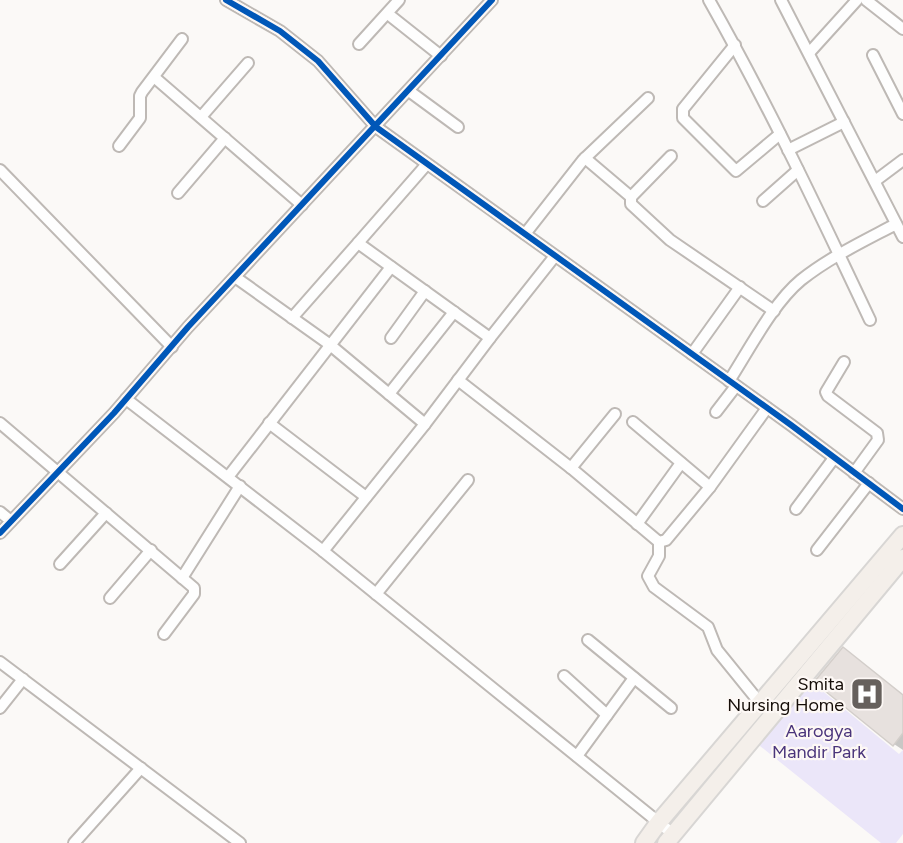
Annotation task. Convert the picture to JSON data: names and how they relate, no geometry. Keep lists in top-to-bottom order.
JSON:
{
  "parks": ["Aarogya Mandir Park"],
  "places": {
    "hospital": ["Smita Nursing Home"]
  }
}
